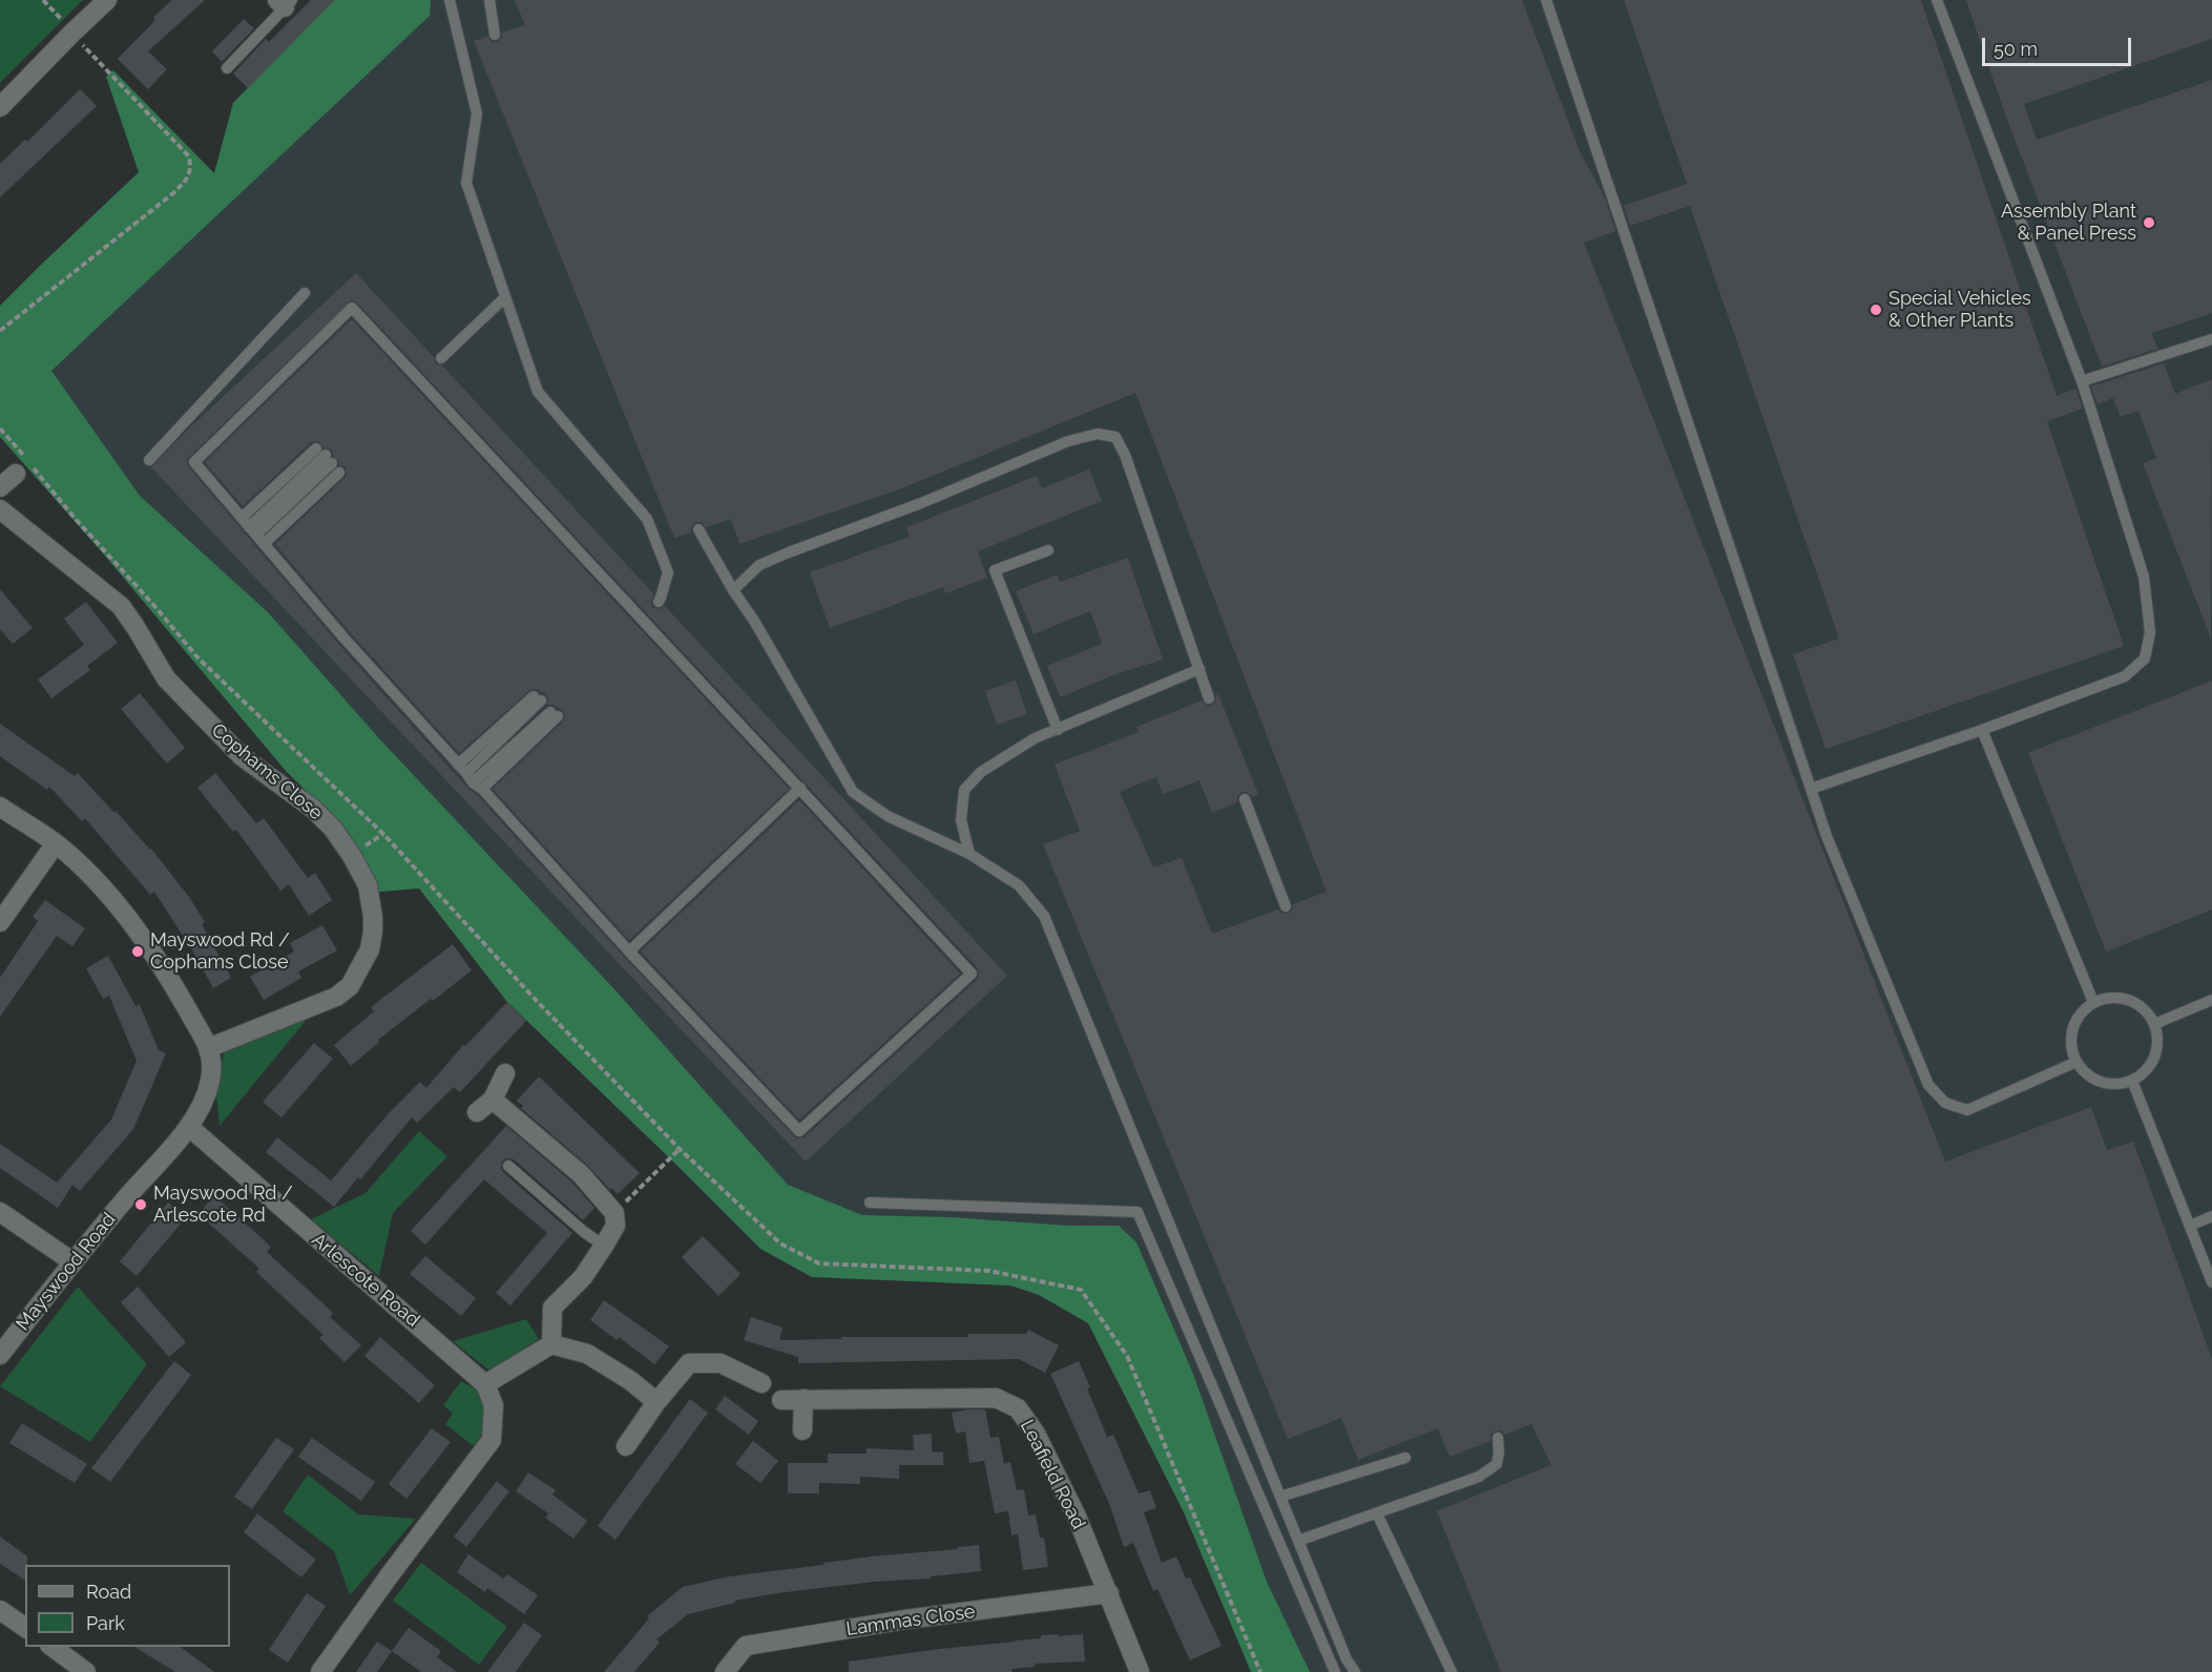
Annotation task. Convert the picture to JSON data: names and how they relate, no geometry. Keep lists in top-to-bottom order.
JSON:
{
  "streets": {
    "street": [
      "Cophams Close",
      "Mayswood Road",
      "Arlescote Road",
      "Leafield Road",
      "Lammas Close"
    ]
  },
  "crossings": [
    ["Cophams Close", "Mayswood Road"],
    ["Mayswood Road", "Arlescote Road"],
    ["Leafield Road", "Lammas Close"]
  ],
  "places": [
    "Assembly Plant & Panel Press",
    "Special Vehicles & Other Plants",
    "Mayswood Rd / Cophams Close",
    "Mayswood Rd / Arlescote Rd"
  ],
  "legend": ["Road", "Park"],
  "scale_bar": "50 m"
}
